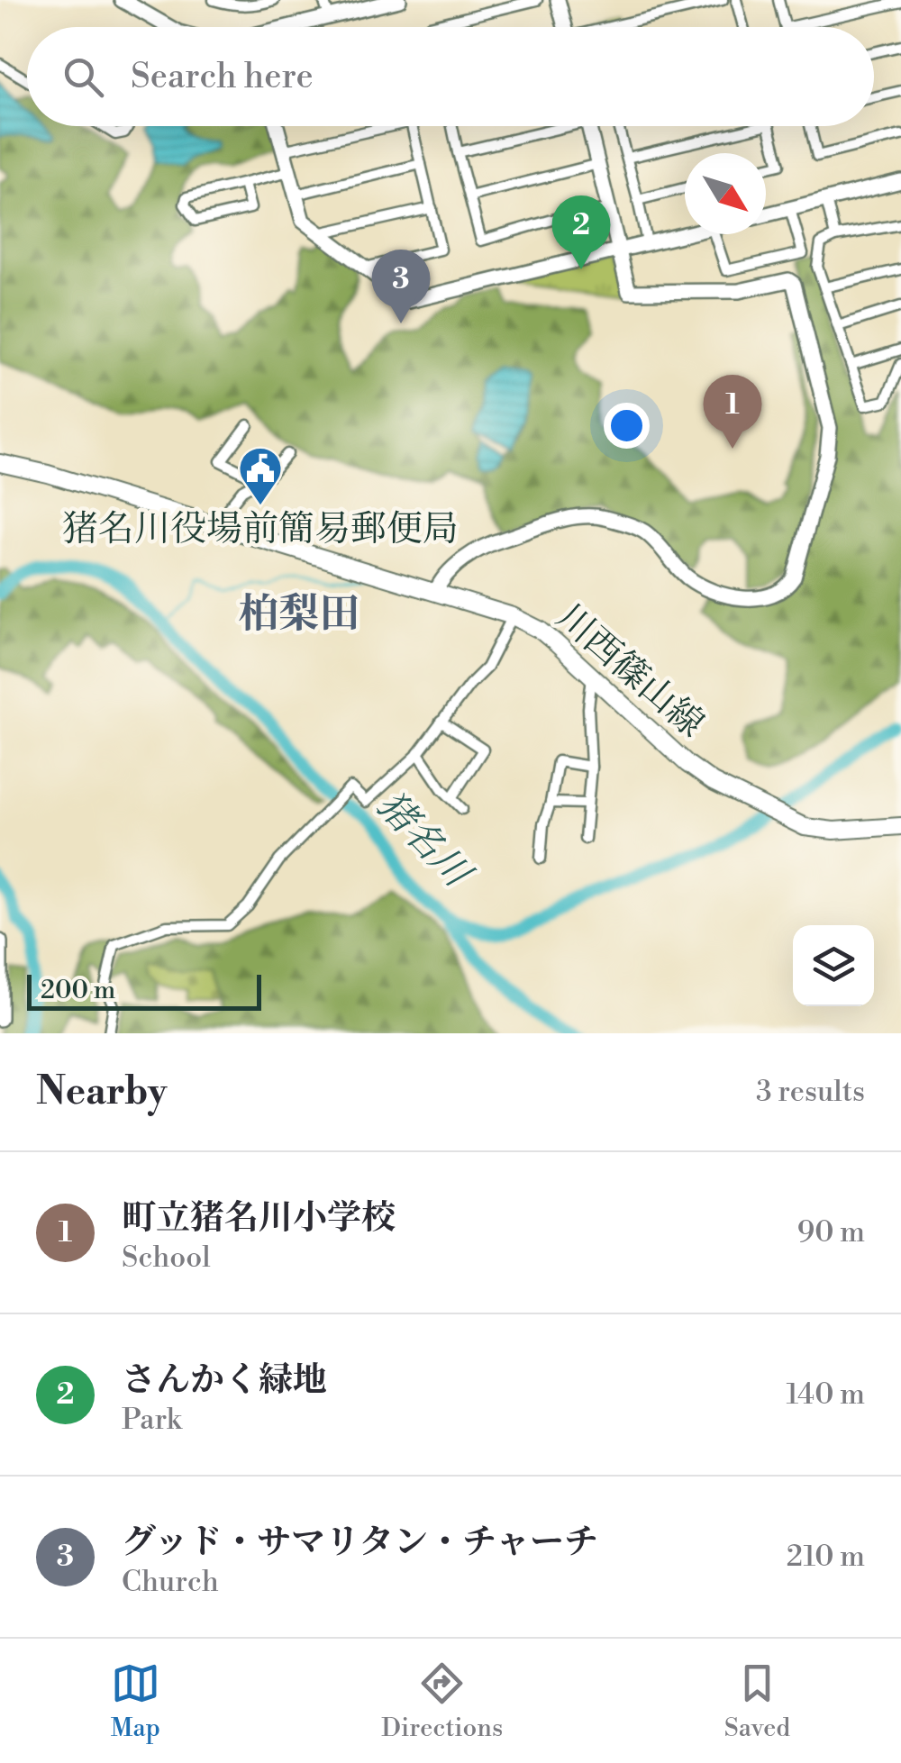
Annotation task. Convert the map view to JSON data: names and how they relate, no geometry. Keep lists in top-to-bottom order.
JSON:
{
  "streets": {
    "main road": ["川西篠山線"]
  },
  "districts": ["柏梨田"],
  "water": ["猪名川"],
  "places": {
    "public building": ["猪名川役場前簡易郵便局"]
  },
  "scale_bar": "200 m",
  "north": "bottom right",
  "page": {
    "search": "Search here",
    "pins": ["2", "3", "1"],
    "scale": "200 m",
    "heading": ["Nearby", "3 results"],
    "list": [
      {
        "mark": "1",
        "name": "町立猪名川小学校",
        "note": "School",
        "value": "90 m"
      },
      {
        "mark": "2",
        "name": "さんかく緑地",
        "note": "Park",
        "value": "140 m"
      },
      {
        "mark": "3",
        "name": "グッド・サマリタン・チャーチ",
        "note": "Church",
        "value": "210 m"
      }
    ],
    "nav": ["Map", "Directions", "Saved"]
  }
}
